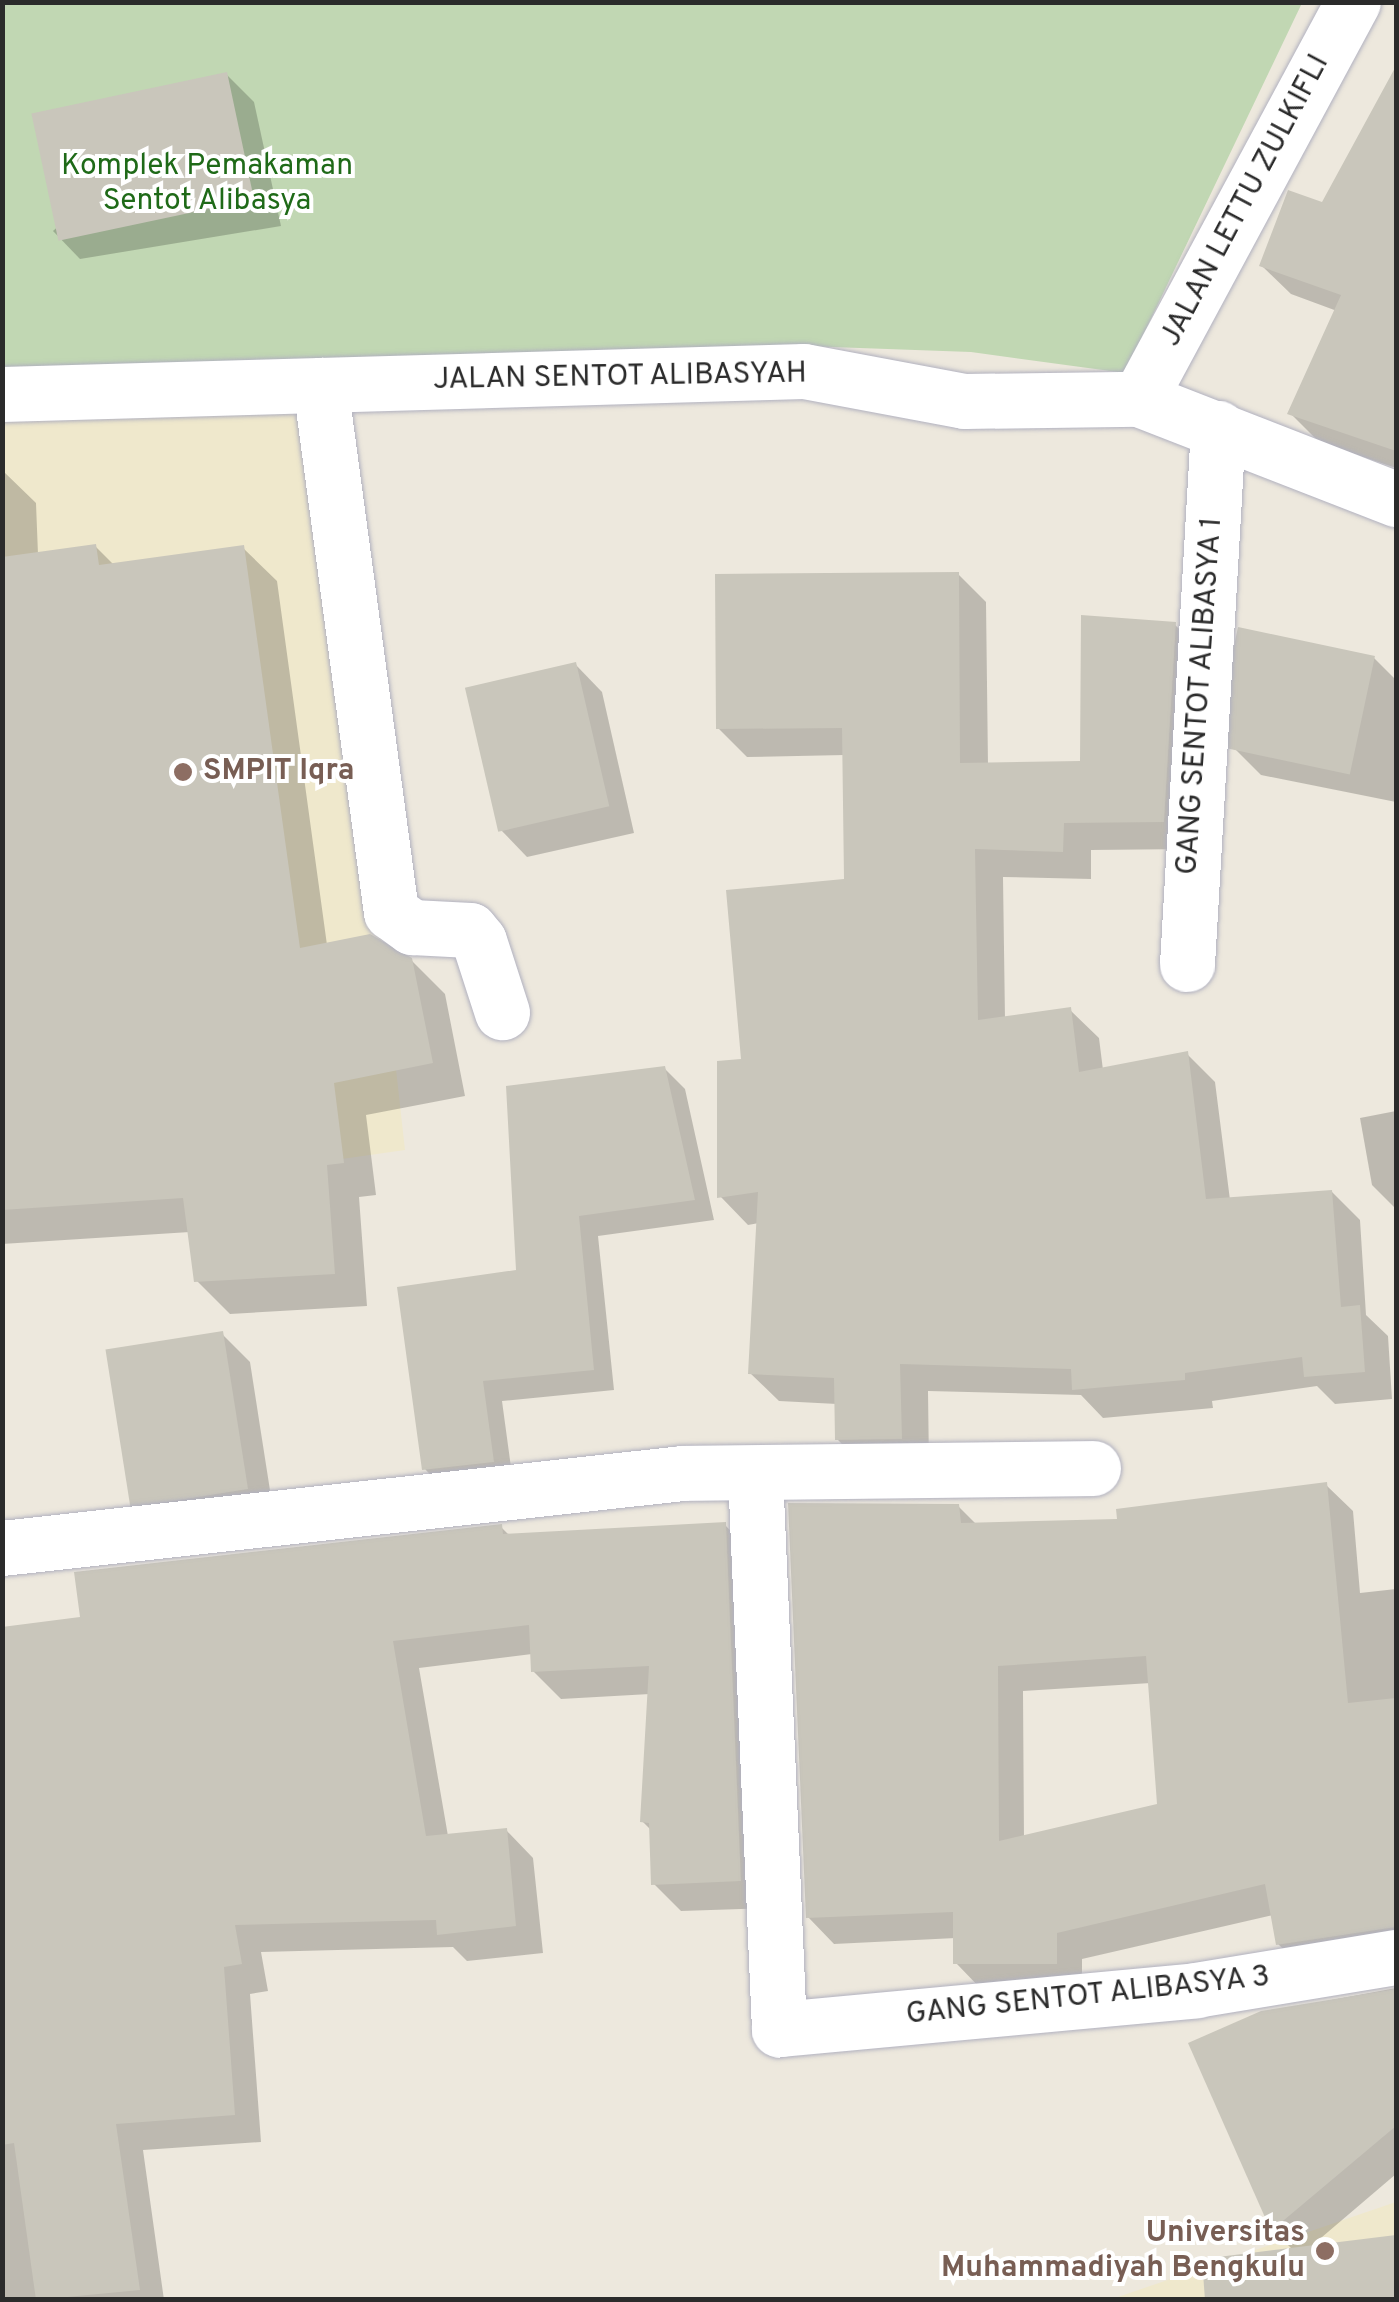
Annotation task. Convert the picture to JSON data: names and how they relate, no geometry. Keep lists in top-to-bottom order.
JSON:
{
  "streets": {
    "street": [
      "JALAN LETTU ZULKIFLI",
      "JALAN SENTOT ALIBASYAH",
      "GANG SENTOT ALIBASYA 1",
      "GANG SENTOT ALIBASYA 3"
    ]
  },
  "crossings": [
    ["JALAN LETTU ZULKIFLI", "JALAN SENTOT ALIBASYAH"],
    ["JALAN SENTOT ALIBASYAH", "GANG SENTOT ALIBASYA 1"]
  ],
  "parks": ["Komplek Pemakaman Sentot Alibasya"],
  "places": ["SMPIT Iqra", "Universitas Muhammadiyah Bengkulu"]
}
